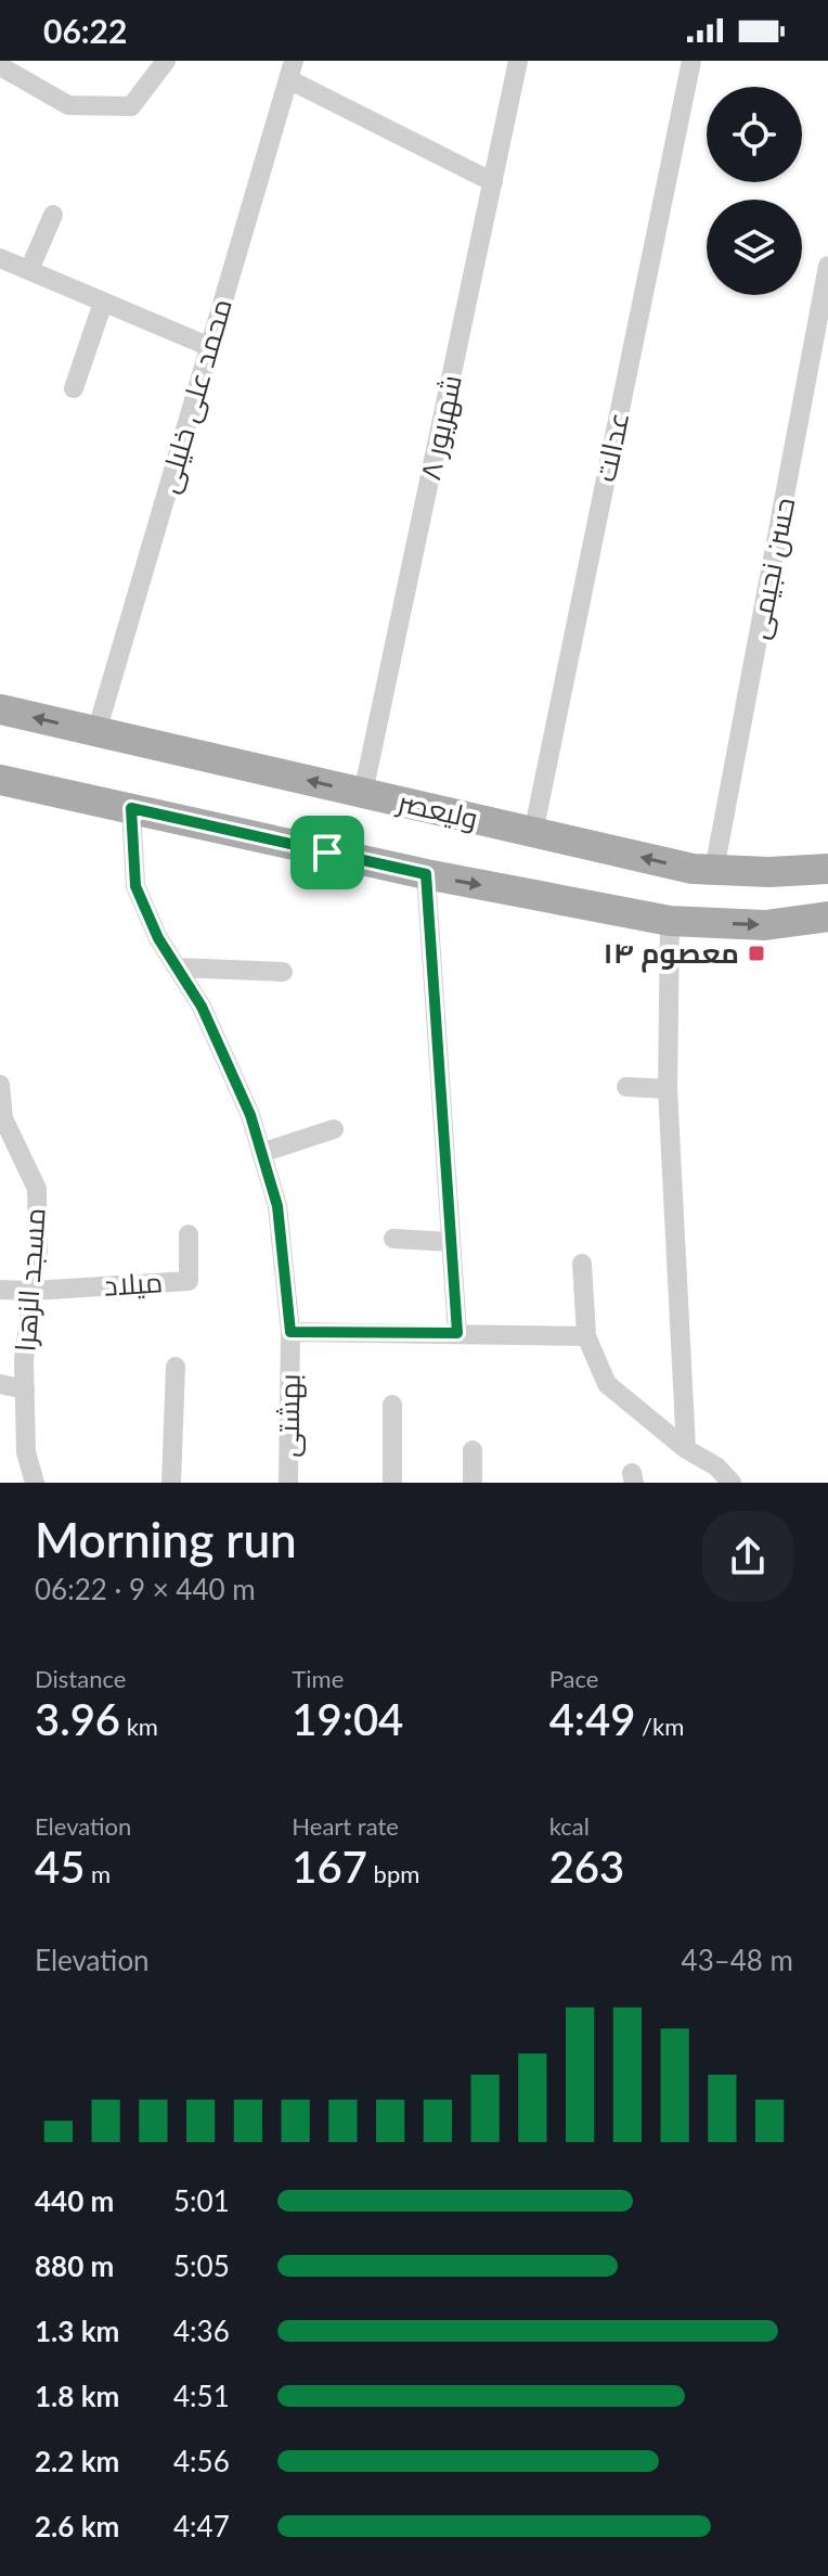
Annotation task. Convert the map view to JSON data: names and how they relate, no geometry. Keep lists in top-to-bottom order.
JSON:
{
  "streets": {
    "main road": ["ولیعصر"],
    "street": [
      "محمد علی خلیلی",
      "۸ شهریور",
      "عدالت",
      "حسن نجیمی",
      "مسجد الزهرا",
      "میلاد",
      "بهشتی"
    ]
  },
  "crossings": [
    ["محمد علی خلیلی", "ولیعصر"],
    ["۸ شهریور", "ولیعصر"],
    ["عدالت", "ولیعصر"],
    ["حسن نجیمی", "ولیعصر"],
    ["مسجد الزهرا", "میلاد"]
  ],
  "places": {
    "transit": ["۱۴ معصوم"]
  },
  "page": {
    "status": "06:22",
    "heading": ["Morning run", "06:22 · 9 × 440 m"],
    "stats": [
      ["Distance", "3.96 km"],
      ["Time", "19:04"],
      ["Pace", "4:49 /km"],
      ["Elevation", "45 m"],
      ["Heart rate", "167 bpm"],
      ["kcal", "263"]
    ],
    "chart": ["Elevation", "43–48 m"],
    "list": [
      {
        "name": "440 m",
        "note": "5:01"
      },
      {
        "name": "880 m",
        "note": "5:05"
      },
      {
        "name": "1.3 km",
        "note": "4:36"
      },
      {
        "name": "1.8 km",
        "note": "4:51"
      },
      {
        "name": "2.2 km",
        "note": "4:56"
      },
      {
        "name": "2.6 km",
        "note": "4:47"
      }
    ]
  }
}
